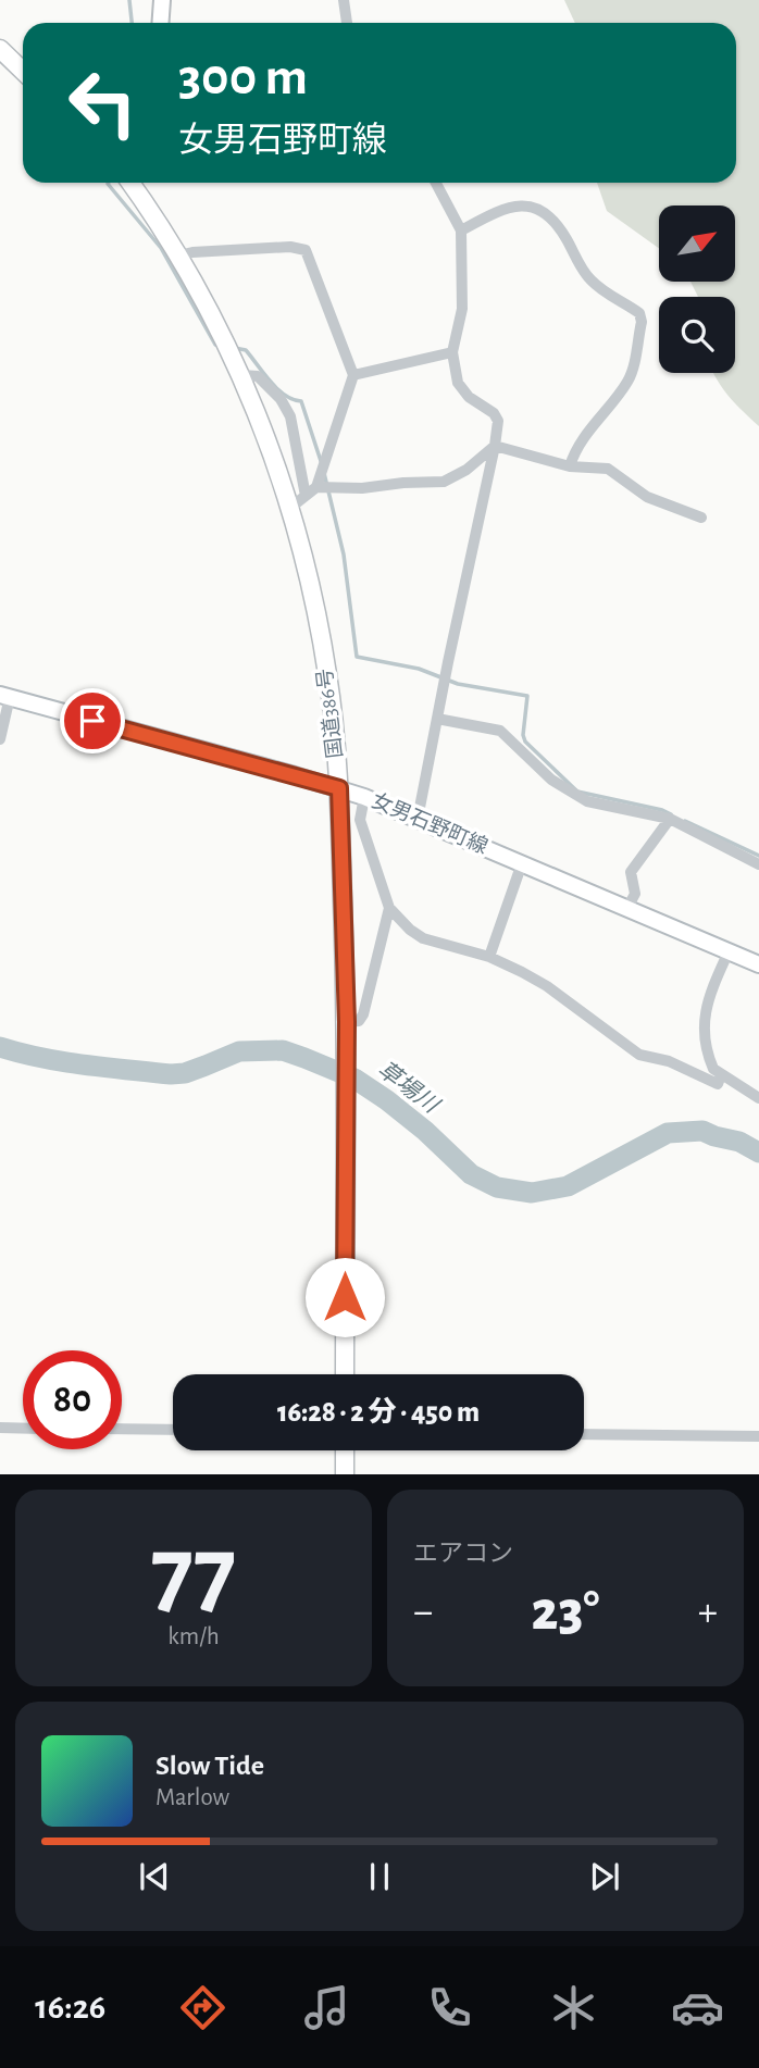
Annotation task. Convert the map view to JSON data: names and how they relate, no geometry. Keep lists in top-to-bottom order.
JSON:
{
  "streets": {
    "highway": ["国道386号"],
    "main road": ["女男石野町線"]
  },
  "crossings": [
    ["国道386号", "女男石野町線"]
  ],
  "water": ["草場川"],
  "north": "top right",
  "page": {
    "turn": ["300 m", "女男石野町線"],
    "limit": "80",
    "trip": "16:28 · 2 分 · 450 m",
    "tile": [
      ["77", "km/h"],
      "エアコン"
    ],
    "heat": ["−", "23°", "+"],
    "song": ["Slow Tide", "Marlow"],
    "tabs": "16:26"
  }
}
